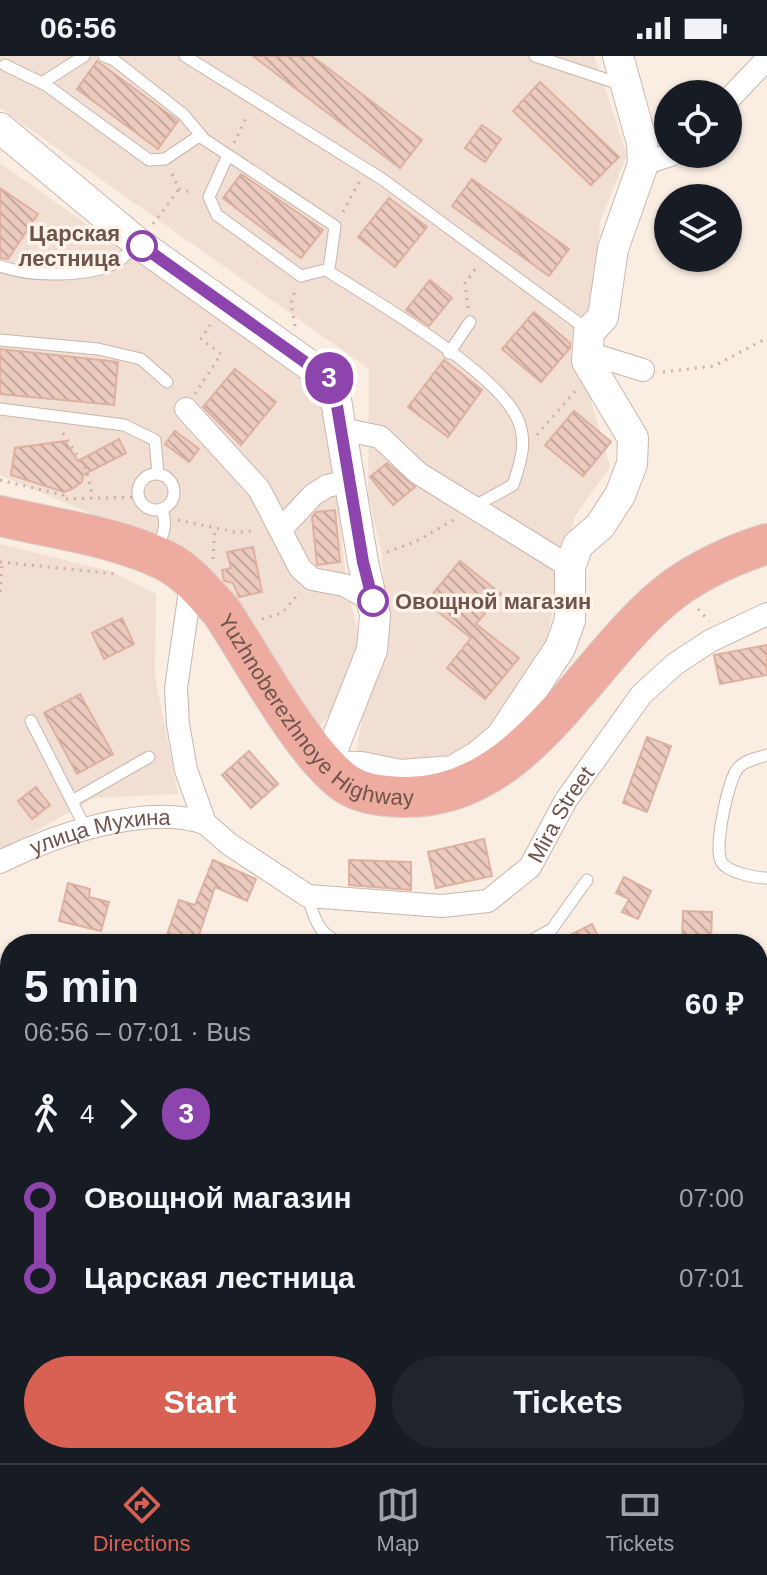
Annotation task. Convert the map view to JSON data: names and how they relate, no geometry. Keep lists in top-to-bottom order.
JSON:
{
  "streets": {
    "highway": ["Yuzhnoberezhnoye Highway"],
    "street": ["Mira Street", "улица Мухина"]
  },
  "places": ["Царская лестница", "Овощной магазин"],
  "lines": ["bus line 3"],
  "page": {
    "status": "06:56",
    "on_map": "3",
    "heading": ["5 min", "06:56 – 07:01 · Bus", "60 ₽"],
    "legs": ["4", "3"],
    "list": [
      {
        "name": "Овощной магазин",
        "value": "07:00"
      },
      {
        "name": "Царская лестница",
        "value": "07:01"
      }
    ],
    "buttons": ["Start", "Tickets"],
    "tabs": ["Directions", "Map", "Tickets"]
  }
}
